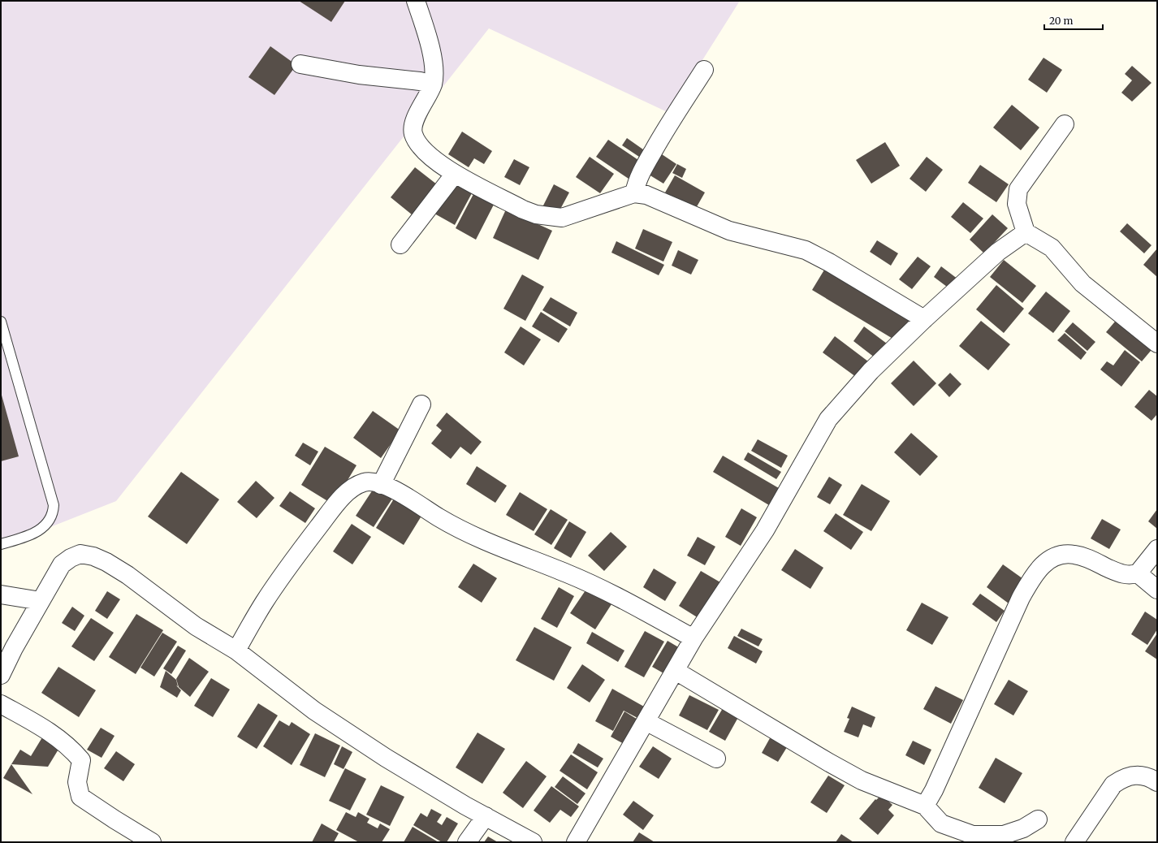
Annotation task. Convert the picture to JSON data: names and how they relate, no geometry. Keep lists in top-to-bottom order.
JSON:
{
  "scale_bar": "20 m"
}
